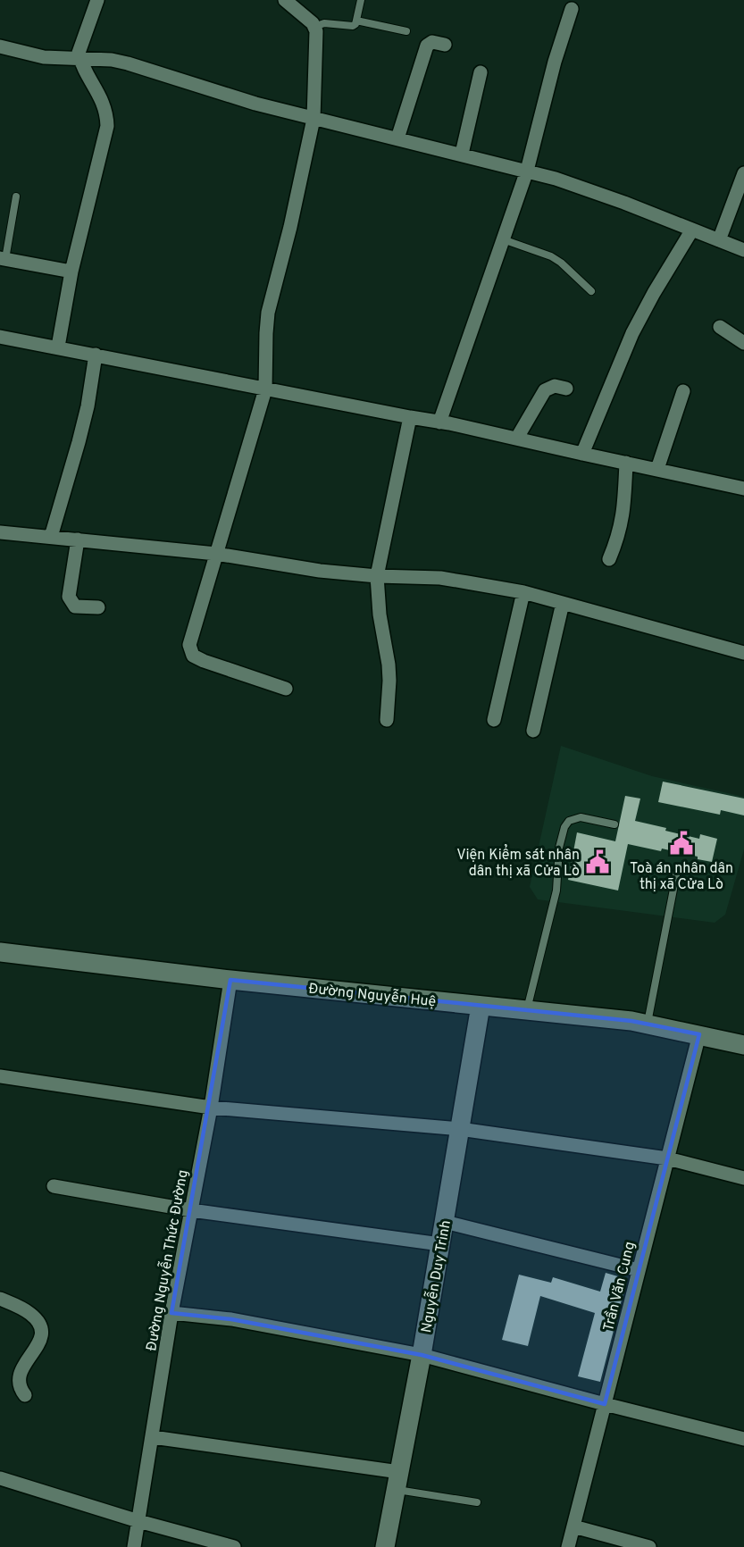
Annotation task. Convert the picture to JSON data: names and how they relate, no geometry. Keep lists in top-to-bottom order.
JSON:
{
  "streets": {
    "street": [
      "Đường Nguyễn Huệ",
      "Đường Nguyễn Thức Đường",
      "Nguyễn Duy Trinh",
      "Trần Văn Cung"
    ]
  },
  "crossings": [
    ["Đường Nguyễn Huệ", "Đường Nguyễn Thức Đường"],
    ["Đường Nguyễn Huệ", "Nguyễn Duy Trinh"],
    ["Đường Nguyễn Huệ", "Trần Văn Cung"]
  ],
  "places": {
    "public building": ["Toà án nhân dân thị xã Cửa Lò", "Viện Kiểm sát nhân dân thị xã Cửa Lò"]
  }
}
